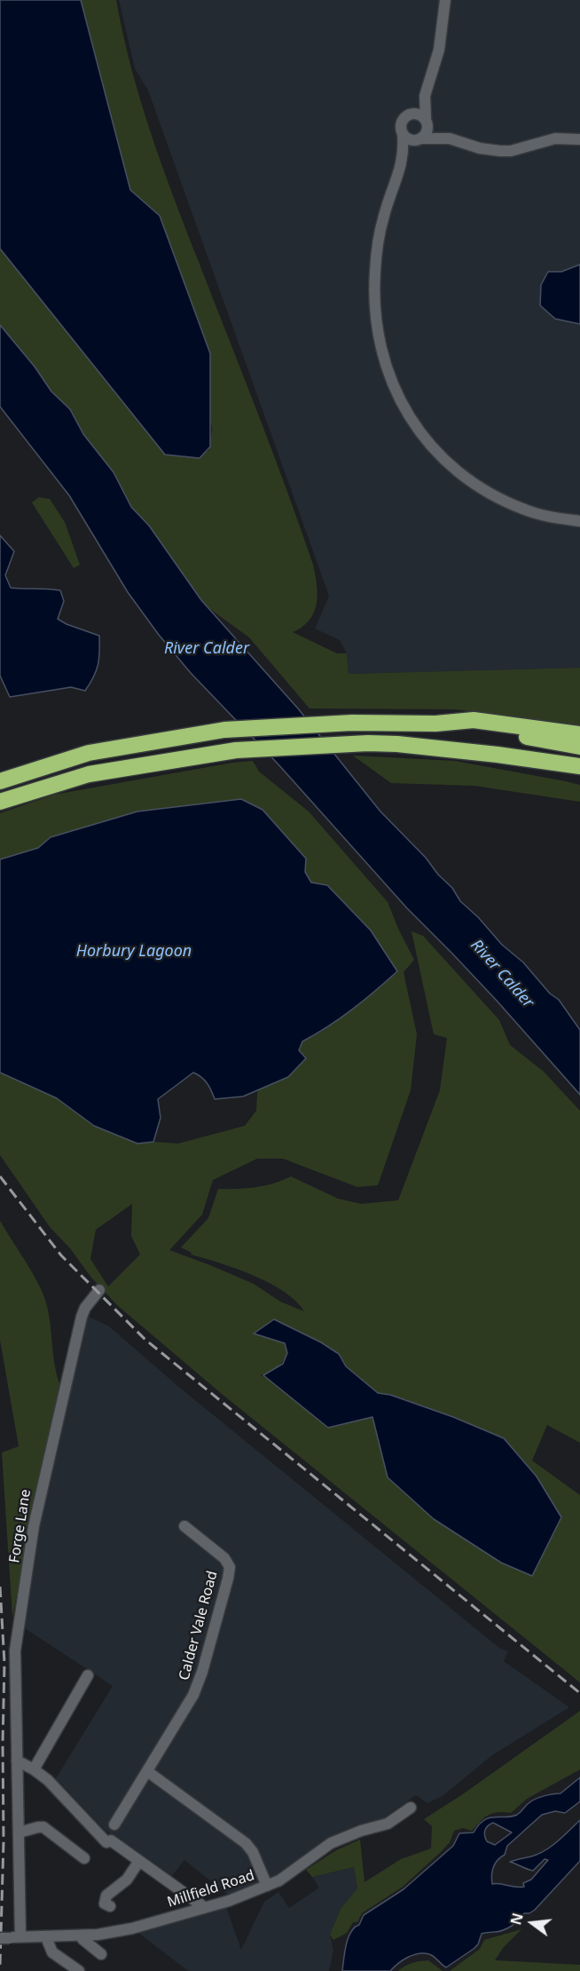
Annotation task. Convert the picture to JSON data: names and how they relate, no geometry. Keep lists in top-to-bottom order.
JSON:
{
  "streets": {
    "street": ["Forge Lane", "Calder Vale Road", "Millfield Road"]
  },
  "crossings": [
    ["Forge Lane", "Millfield Road"]
  ],
  "water": ["River Calder", "Horbury Lagoon"],
  "north": "left"
}
